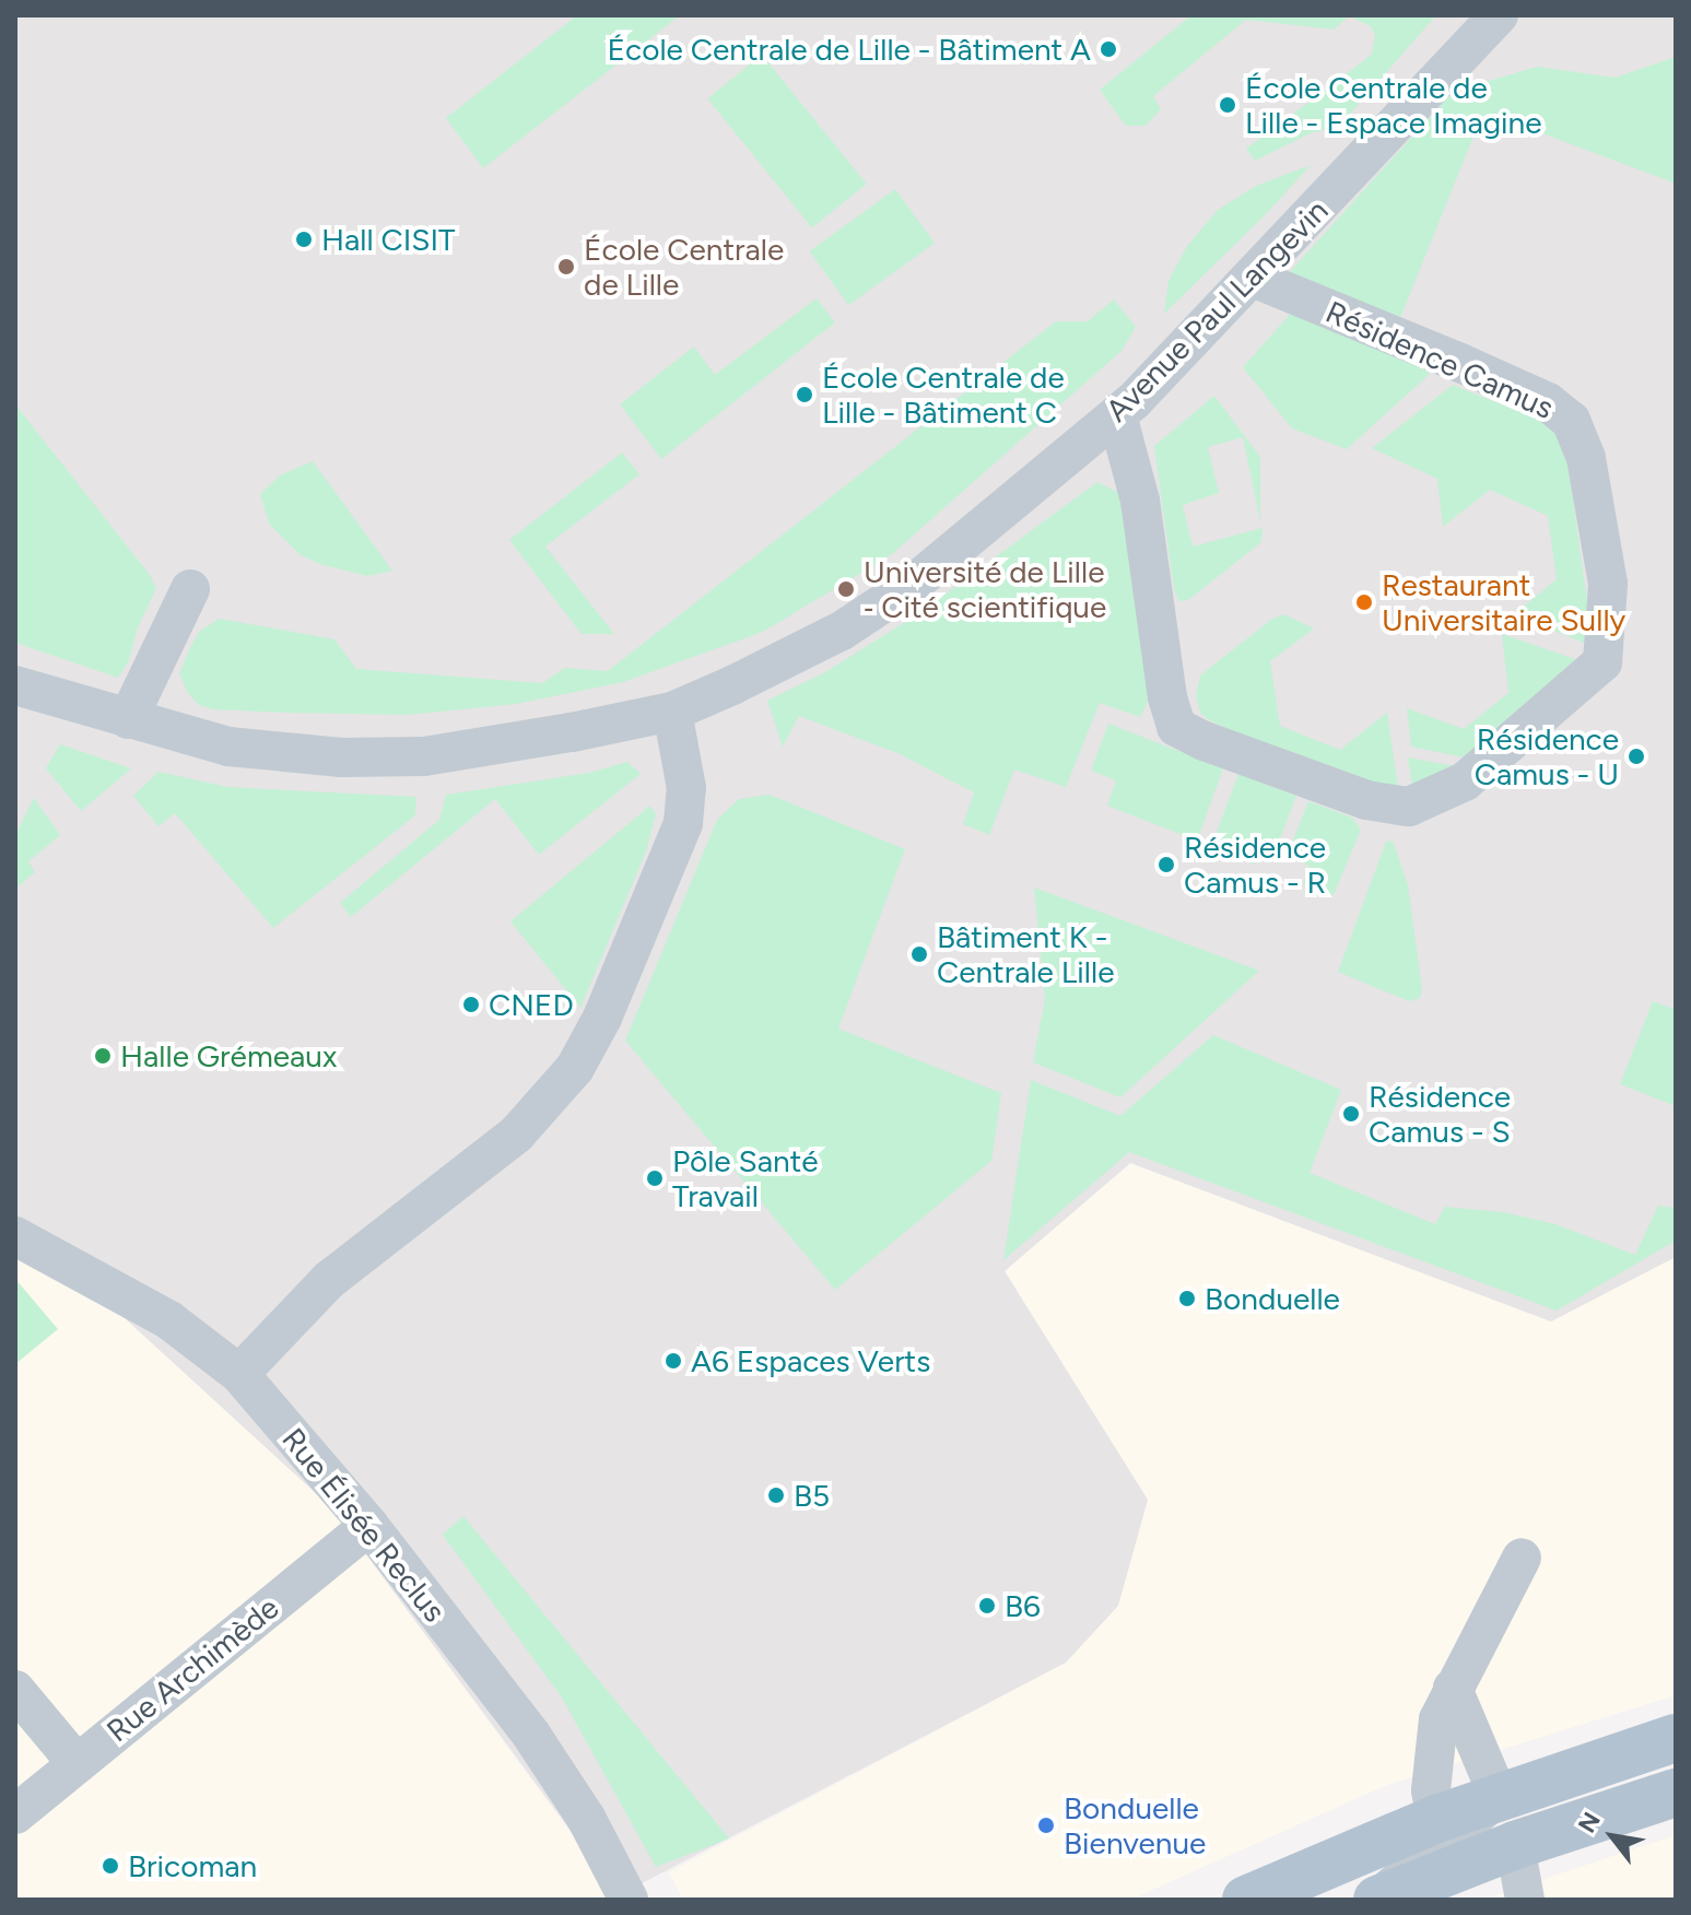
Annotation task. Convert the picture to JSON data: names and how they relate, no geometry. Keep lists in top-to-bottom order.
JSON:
{
  "streets": {
    "street": [
      "Avenue Paul Langevin",
      "Résidence Camus",
      "Rue Élisée Reclus",
      "Rue Archimède"
    ]
  },
  "crossings": [
    ["Avenue Paul Langevin", "Résidence Camus"],
    ["Rue Élisée Reclus", "Rue Archimède"]
  ],
  "places": [
    "École Centrale de Lille - Bâtiment A",
    "École Centrale de Lille - Espace Imagine",
    "Hall CISIT",
    "École Centrale de Lille",
    "École Centrale de Lille - Bâtiment C",
    "Université de Lille ‐ Cité scientifique",
    "Restaurant Universitaire Sully",
    "Résidence Camus - U",
    "Résidence Camus - R",
    "Bâtiment K - Centrale Lille",
    "CNED",
    "Halle Grémeaux",
    "Résidence Camus - S",
    "Pôle Santé Travail",
    "Bonduelle",
    "A6 Espaces Verts",
    "B5",
    "B6",
    "Bonduelle Bienvenue",
    "Bricoman"
  ],
  "north": "top left"
}
